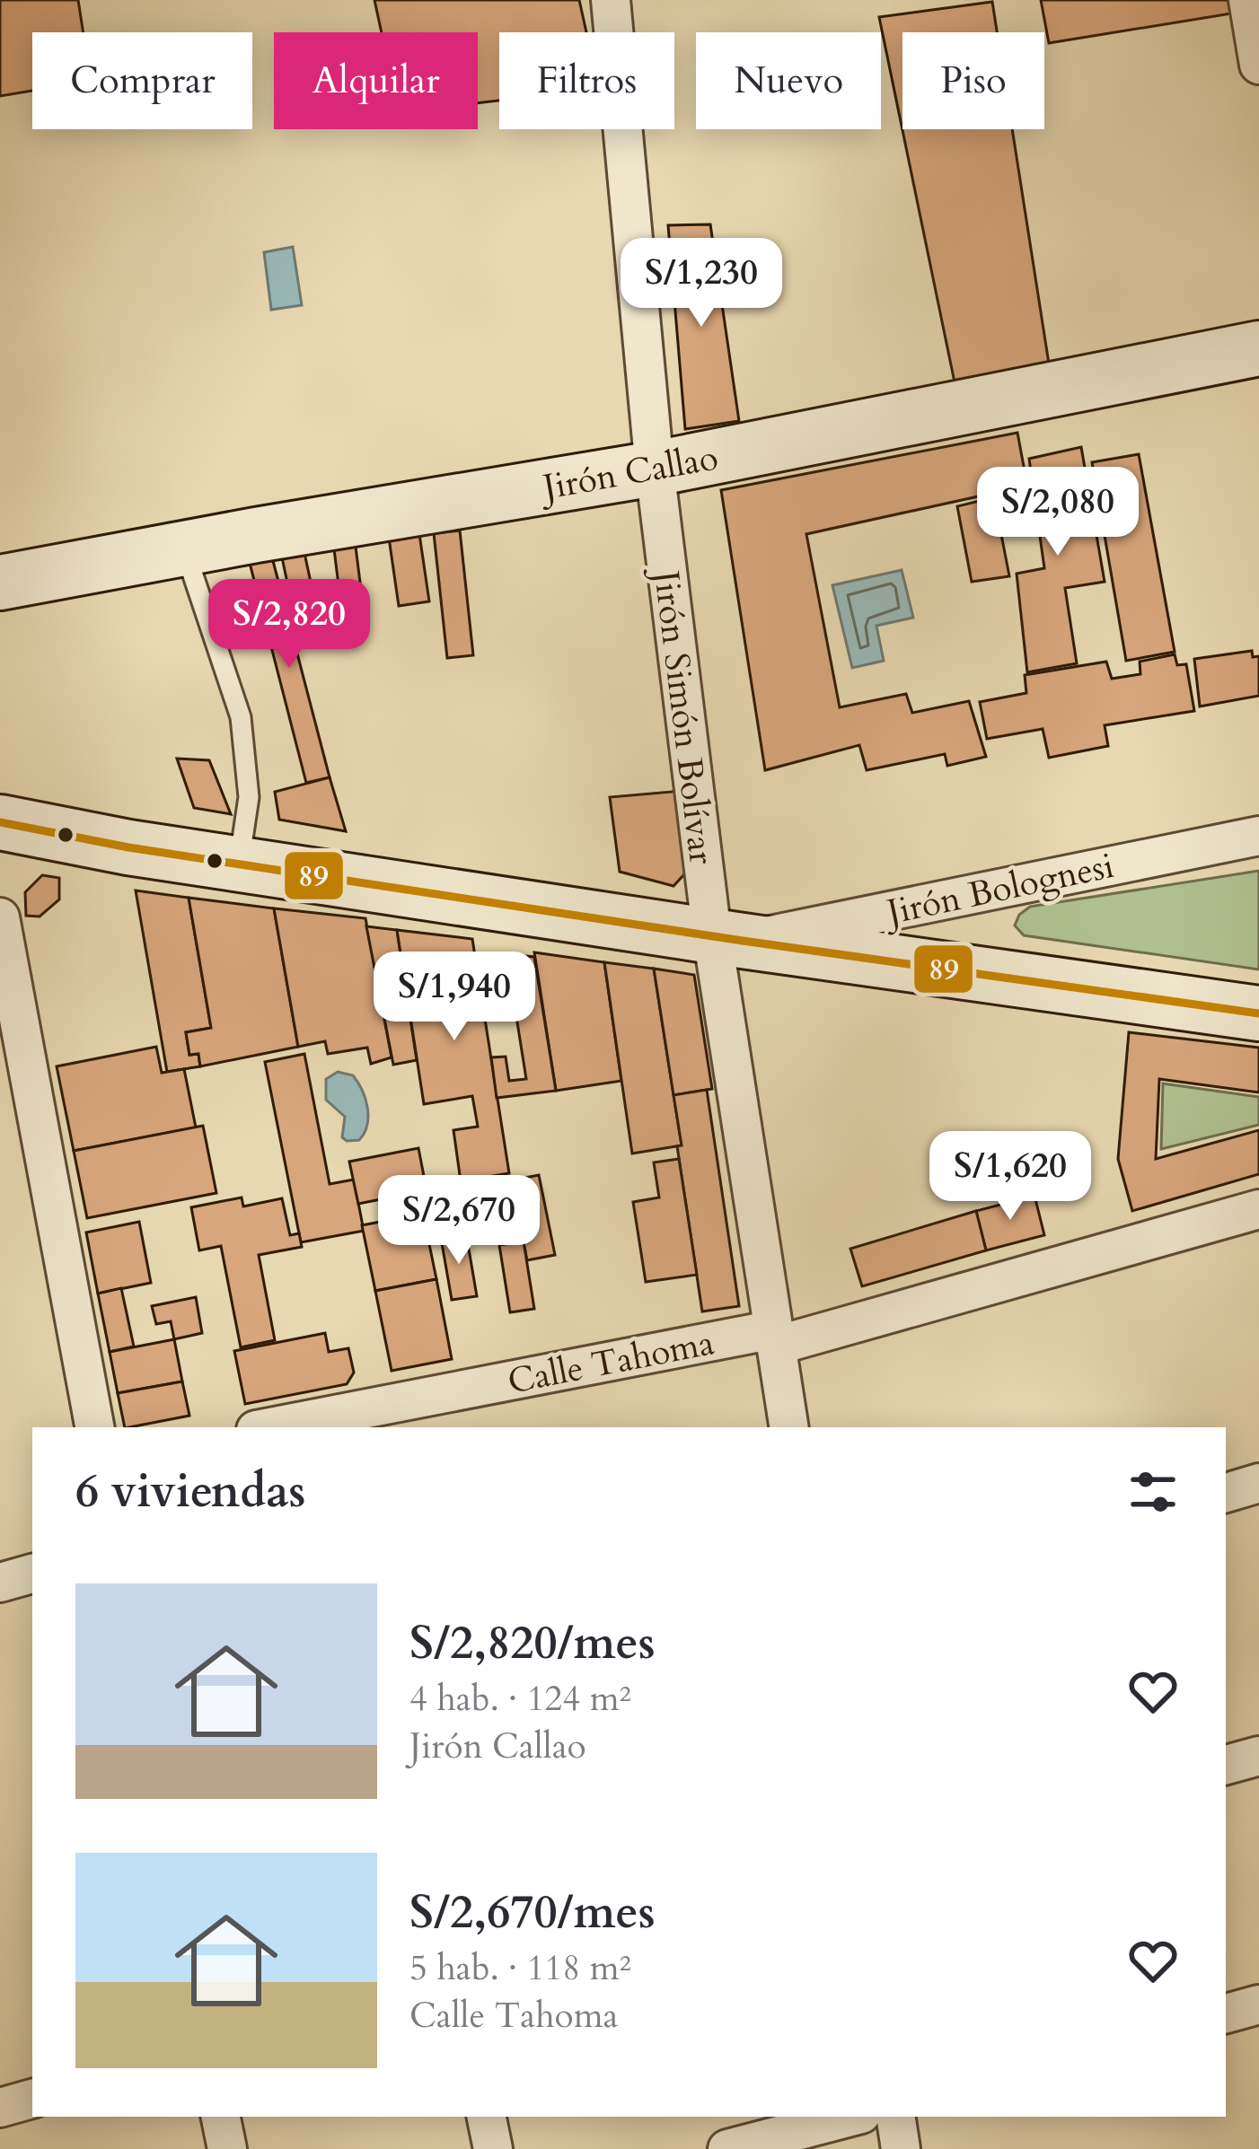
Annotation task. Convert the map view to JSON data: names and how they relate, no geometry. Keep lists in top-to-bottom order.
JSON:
{
  "streets": {
    "street": [
      "Jirón Callao",
      "Jirón Simón Bolívar",
      "Jirón Bolognesi",
      "Calle Tahoma"
    ]
  },
  "crossings": [
    ["Jirón Callao", "Jirón Simón Bolívar"],
    ["Jirón Simón Bolívar", "Jirón Bolognesi"],
    ["Jirón Simón Bolívar", "Calle Tahoma"]
  ],
  "lines": ["transit line 89"],
  "page": {
    "chip": [
      "Comprar",
      "Alquilar",
      "Filtros",
      "Nuevo",
      "Piso"
    ],
    "price": [
      "S/1,230",
      "S/2,080",
      "S/2,820",
      "S/1,940",
      "S/1,620",
      "S/2,670"
    ],
    "heading": "6 viviendas",
    "list": [
      {
        "name": "S/2,820/mes",
        "note": "4 hab. · 124 m² · Jirón Callao"
      },
      {
        "name": "S/2,670/mes",
        "note": "5 hab. · 118 m² · Calle Tahoma"
      }
    ]
  }
}
